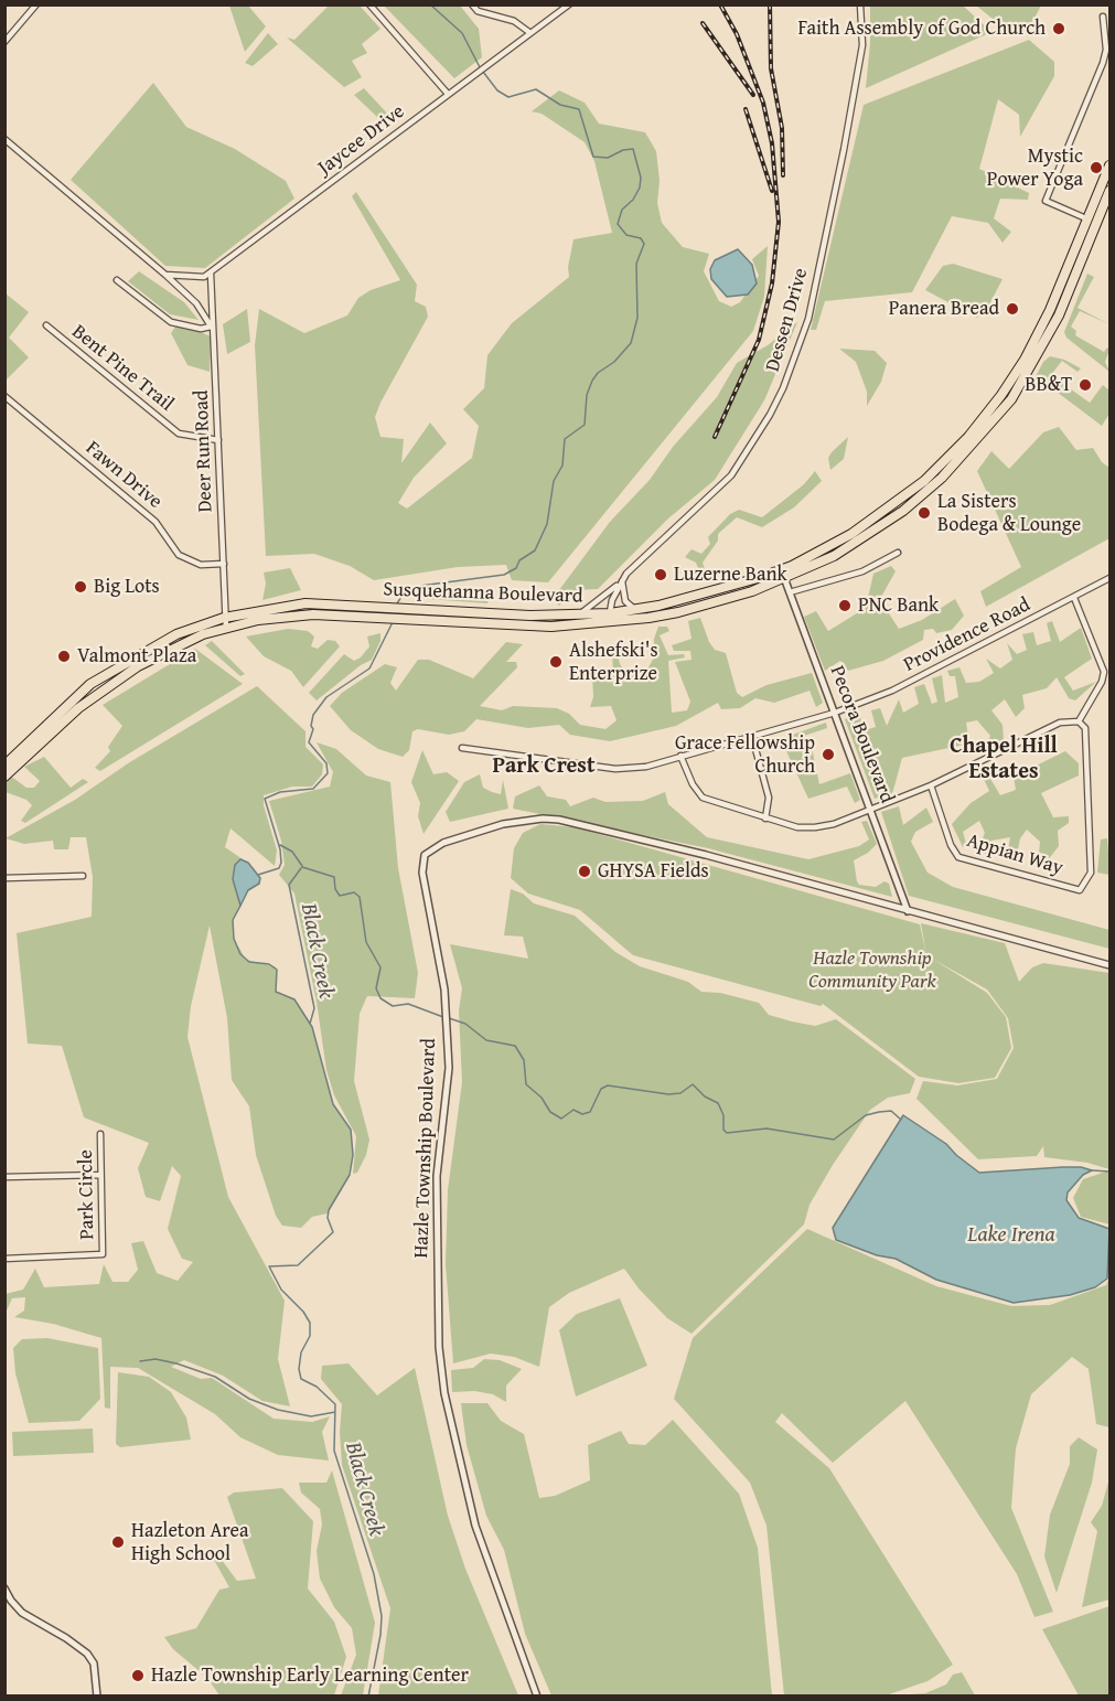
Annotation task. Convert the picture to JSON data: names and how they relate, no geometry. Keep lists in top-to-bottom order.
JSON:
{
  "streets": {
    "highway": ["Susquehanna Boulevard"],
    "street": [
      "Jaycee Drive",
      "Dessen Drive",
      "Bent Pine Trail",
      "Deer Run Road",
      "Fawn Drive",
      "Providence Road",
      "Pecora Boulevard",
      "Appian Way",
      "Hazle Township Boulevard",
      "Park Circle"
    ]
  },
  "crossings": [
    ["Jaycee Drive", "Deer Run Road"],
    ["Dessen Drive", "Susquehanna Boulevard"],
    ["Bent Pine Trail", "Deer Run Road"],
    ["Deer Run Road", "Fawn Drive"],
    ["Deer Run Road", "Susquehanna Boulevard"],
    ["Susquehanna Boulevard", "Pecora Boulevard"],
    ["Providence Road", "Pecora Boulevard"],
    ["Pecora Boulevard", "Hazle Township Boulevard"]
  ],
  "districts": ["Chapel Hill Estates", "Park Crest"],
  "water": ["Black Creek", "Lake Irena"],
  "parks": ["Hazle Township Community Park"],
  "places": [
    "Faith Assembly of God Church",
    "Mystic Power Yoga",
    "Panera Bread",
    "BB&T",
    "La Sisters Bodega & Lounge",
    "Luzerne Bank",
    "Big Lots",
    "PNC Bank",
    "Valmont Plaza",
    "Alshefski's Enterprize",
    "Grace Fellowship Church",
    "GHYSA Fields",
    "Hazleton Area High School",
    "Hazle Township Early Learning Center"
  ]
}
